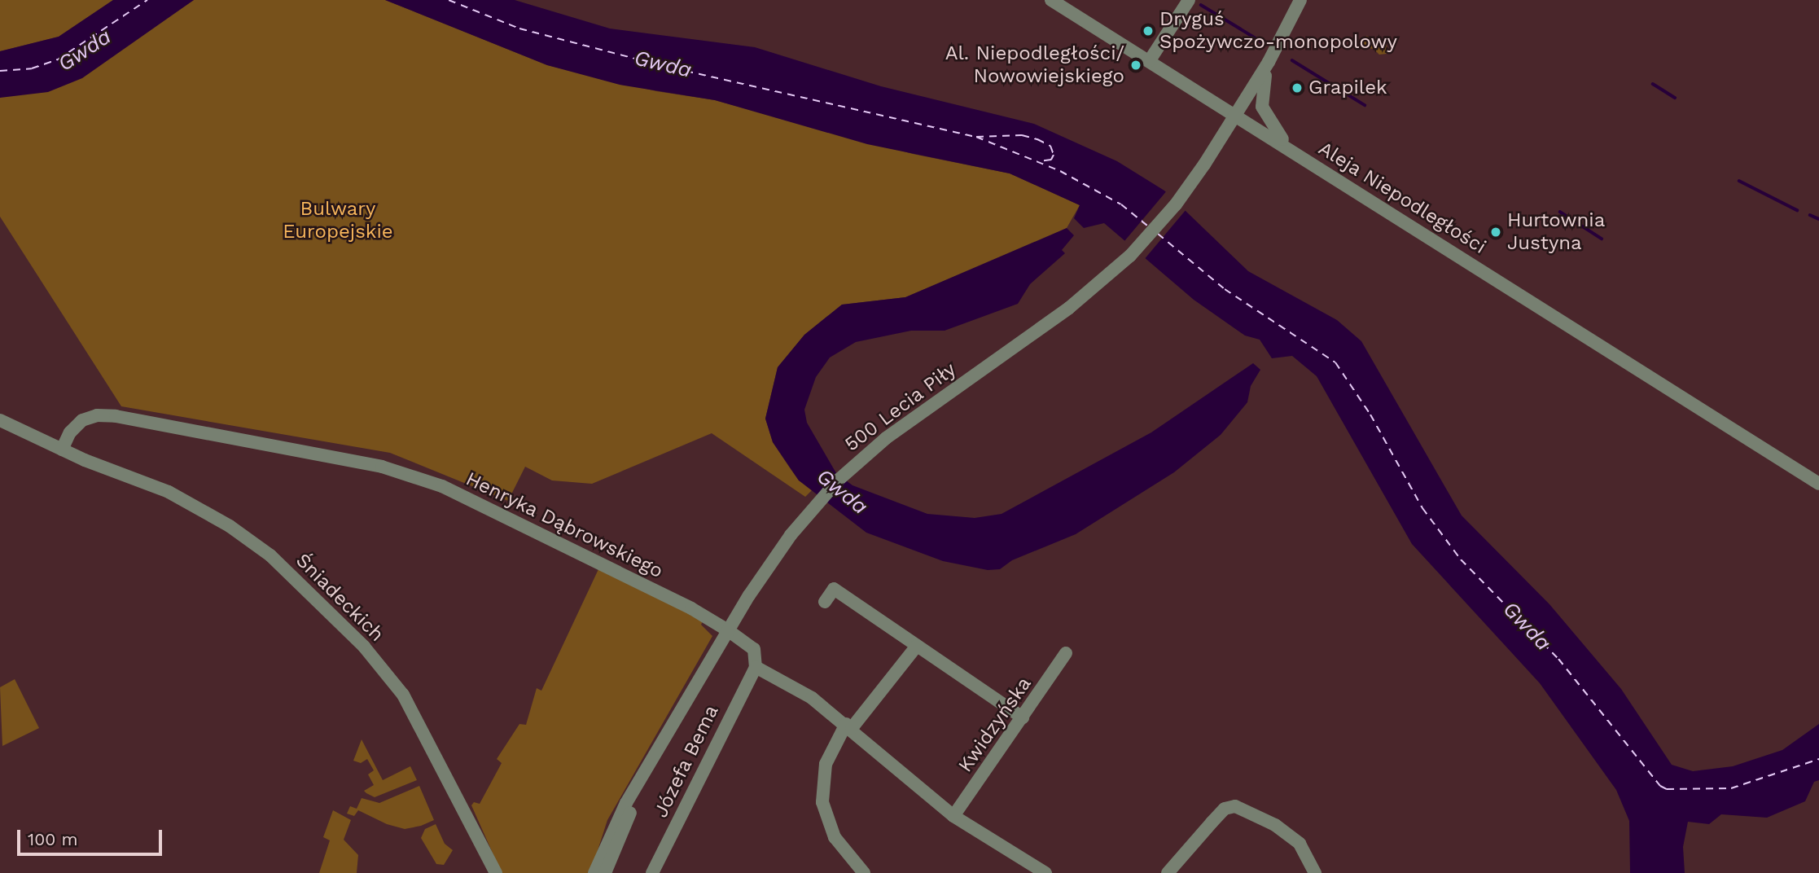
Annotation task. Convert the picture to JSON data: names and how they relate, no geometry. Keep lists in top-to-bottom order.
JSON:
{
  "streets": {
    "street": [
      "Aleja Niepodległości",
      "500 Lecia Piły",
      "Henryka Dąbrowskiego",
      "Śniadeckich",
      "Kwidzyńska",
      "Józefa Bema"
    ]
  },
  "crossings": [
    ["Aleja Niepodległości", "500 Lecia Piły"],
    ["500 Lecia Piły", "Henryka Dąbrowskiego"],
    ["Henryka Dąbrowskiego", "Śniadeckich"],
    ["Henryka Dąbrowskiego", "Józefa Bema"]
  ],
  "water": ["Gwda"],
  "parks": ["Bulwary Europejskie"],
  "places": [
    "Dryguś Spożywczo-monopolowy",
    "Al. Niepodległości/ Nowowiejskiego",
    "Grapilek",
    "Hurtownia Justyna"
  ],
  "scale_bar": "100 m"
}
